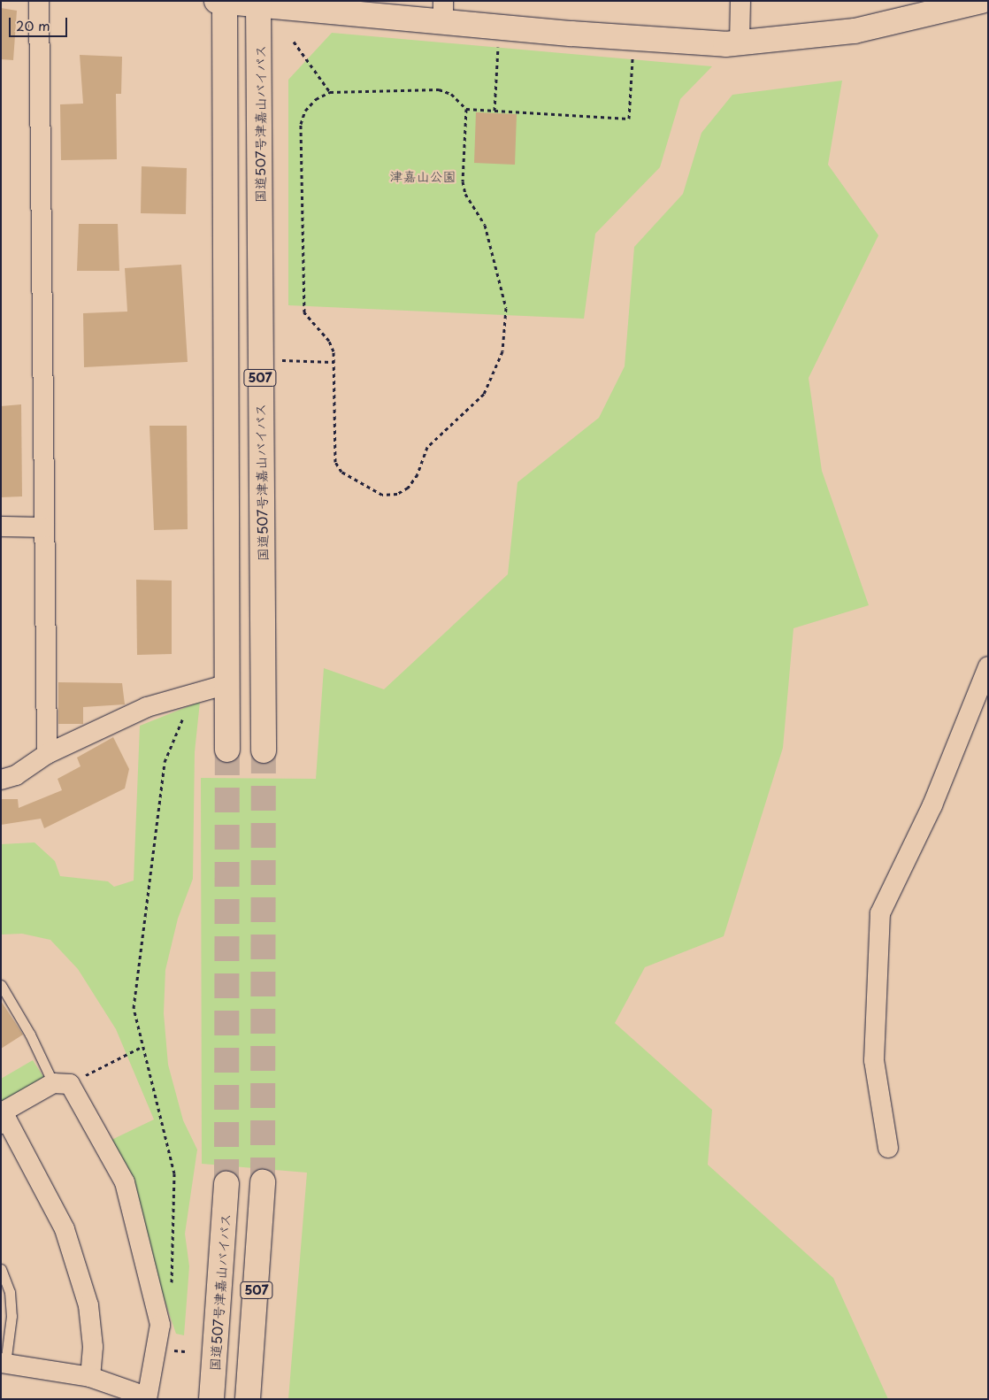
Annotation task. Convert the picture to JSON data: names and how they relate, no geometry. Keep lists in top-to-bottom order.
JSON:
{
  "streets": {
    "main road": ["国道507号津嘉山バイパス", "507"]
  },
  "parks": ["津嘉山公園"],
  "scale_bar": "20 m"
}
